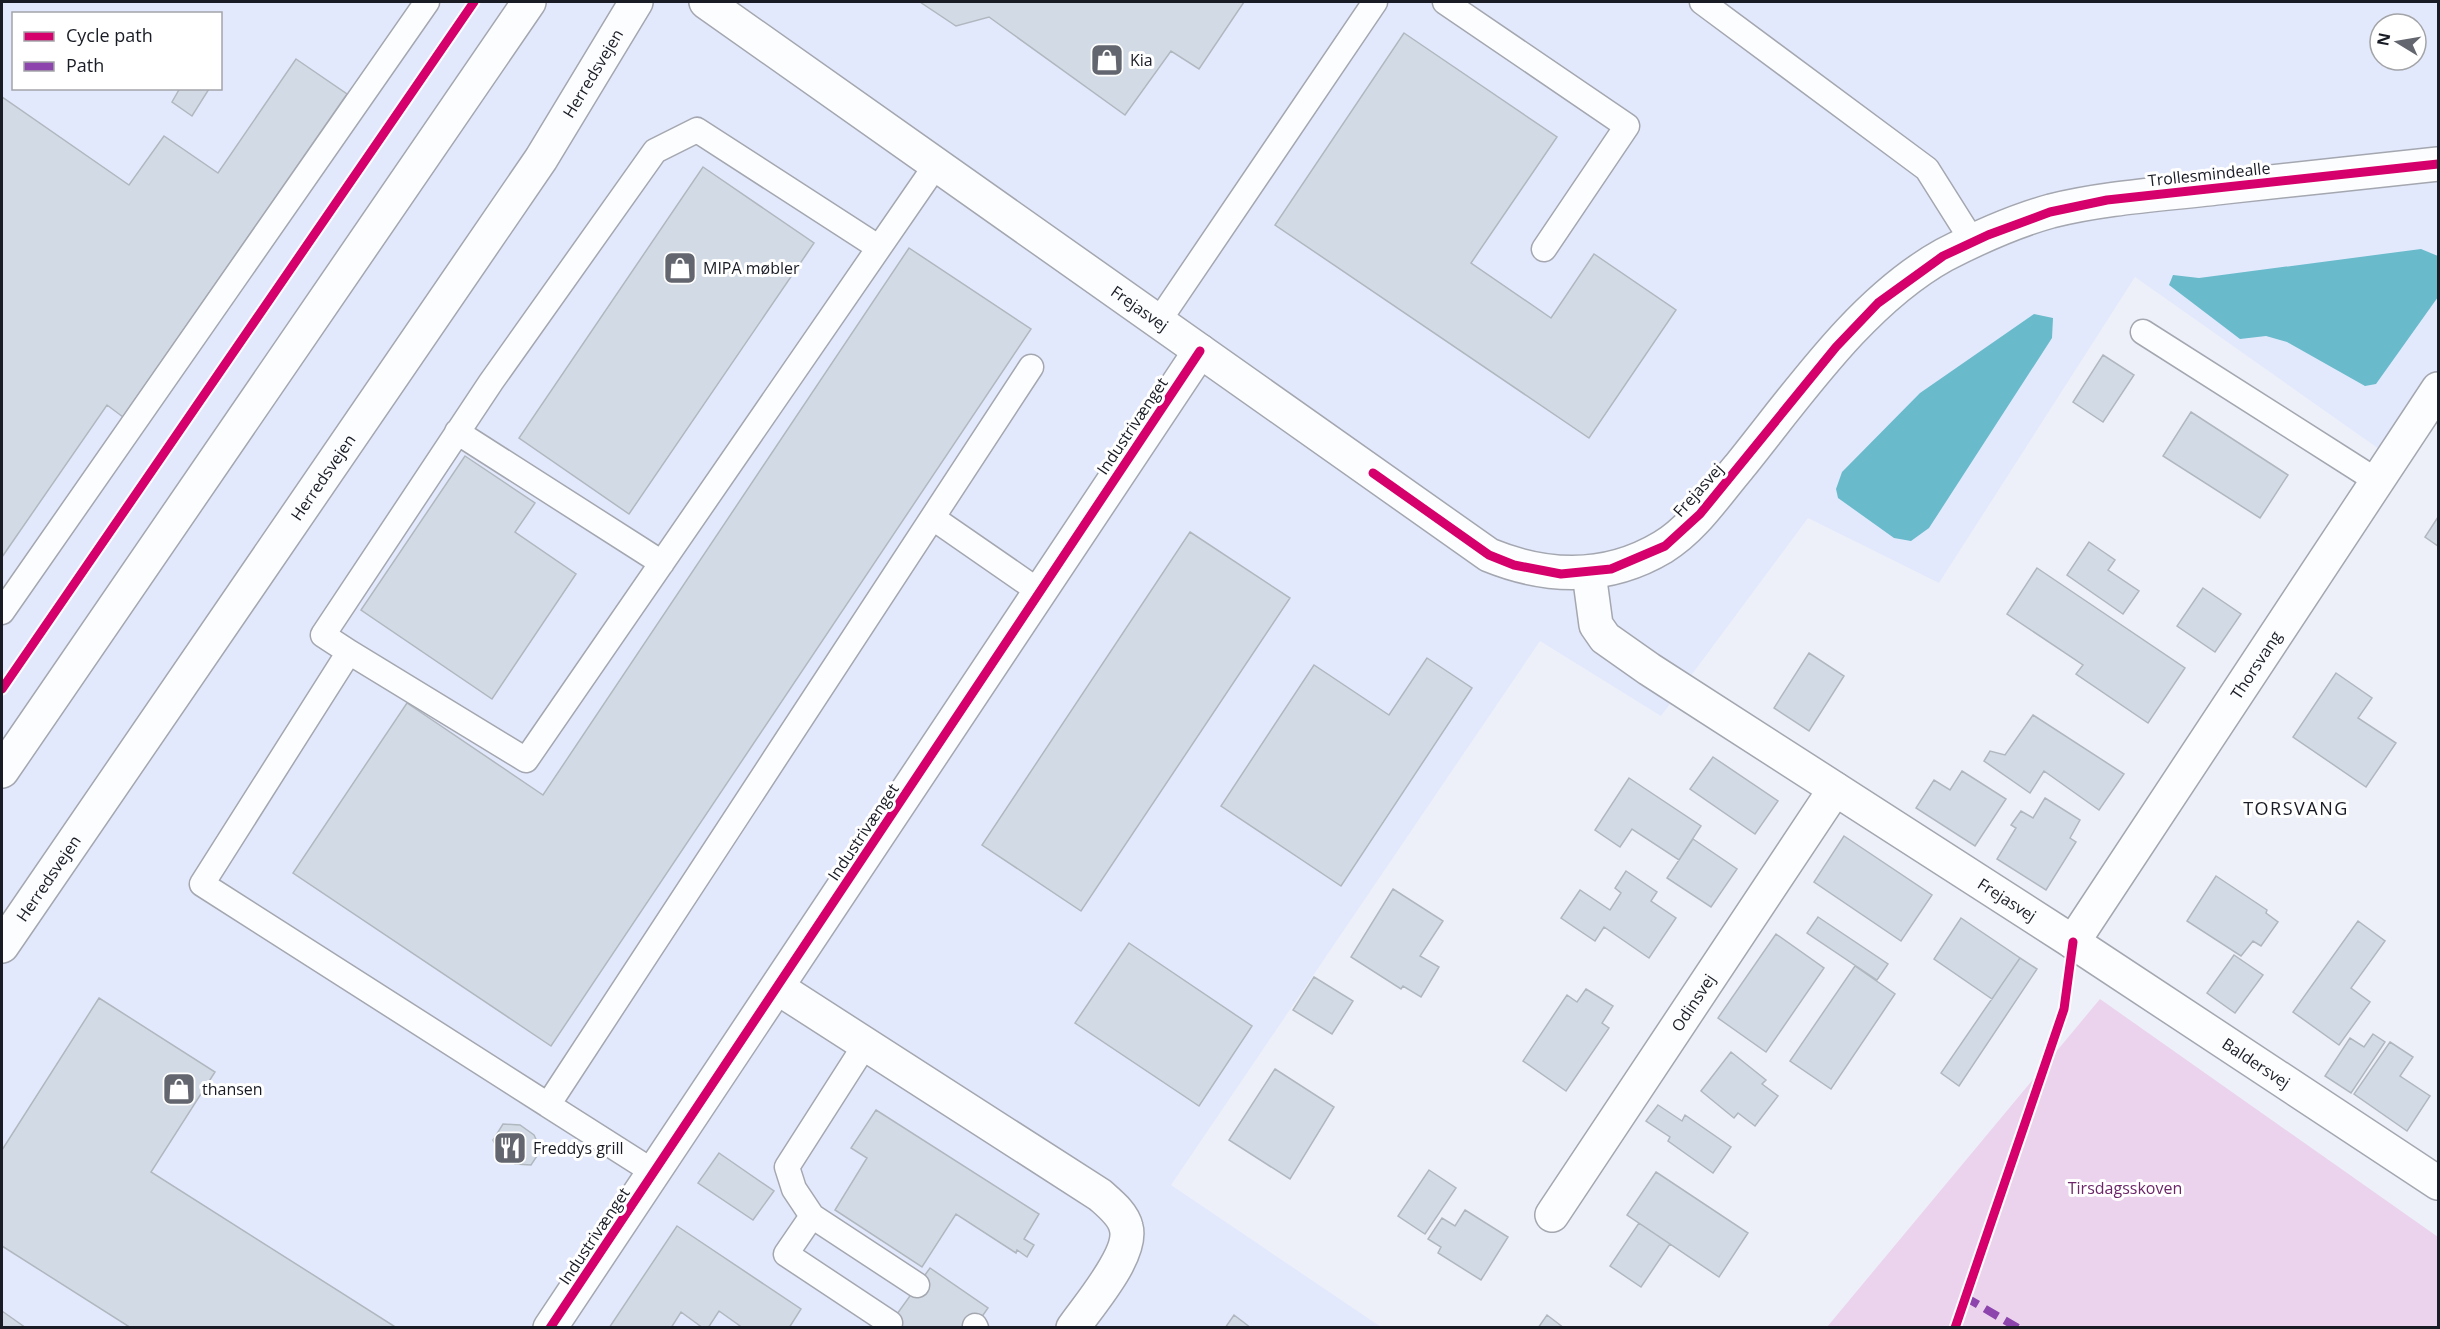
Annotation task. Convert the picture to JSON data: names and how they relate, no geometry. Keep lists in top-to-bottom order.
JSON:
{
  "streets": {
    "street": [
      "Herredsvejen",
      "Trollesmindealle",
      "Frejasvej",
      "Industrivænget",
      "Thorsvang",
      "Odinsvej",
      "Baldersvej"
    ]
  },
  "crossings": [
    ["Trollesmindealle", "Frejasvej"],
    ["Frejasvej", "Industrivænget"],
    ["Frejasvej", "Thorsvang"],
    ["Frejasvej", "Odinsvej"],
    ["Frejasvej", "Baldersvej"],
    ["Thorsvang", "Baldersvej"]
  ],
  "districts": ["TORSVANG"],
  "parks": ["Tirsdagsskoven"],
  "places": {
    "shop": ["Kia", "MIPA møbler", "thansen"],
    "restaurant": ["Freddys grill"]
  },
  "legend": ["Cycle path", "Path"],
  "north": "left"
}
